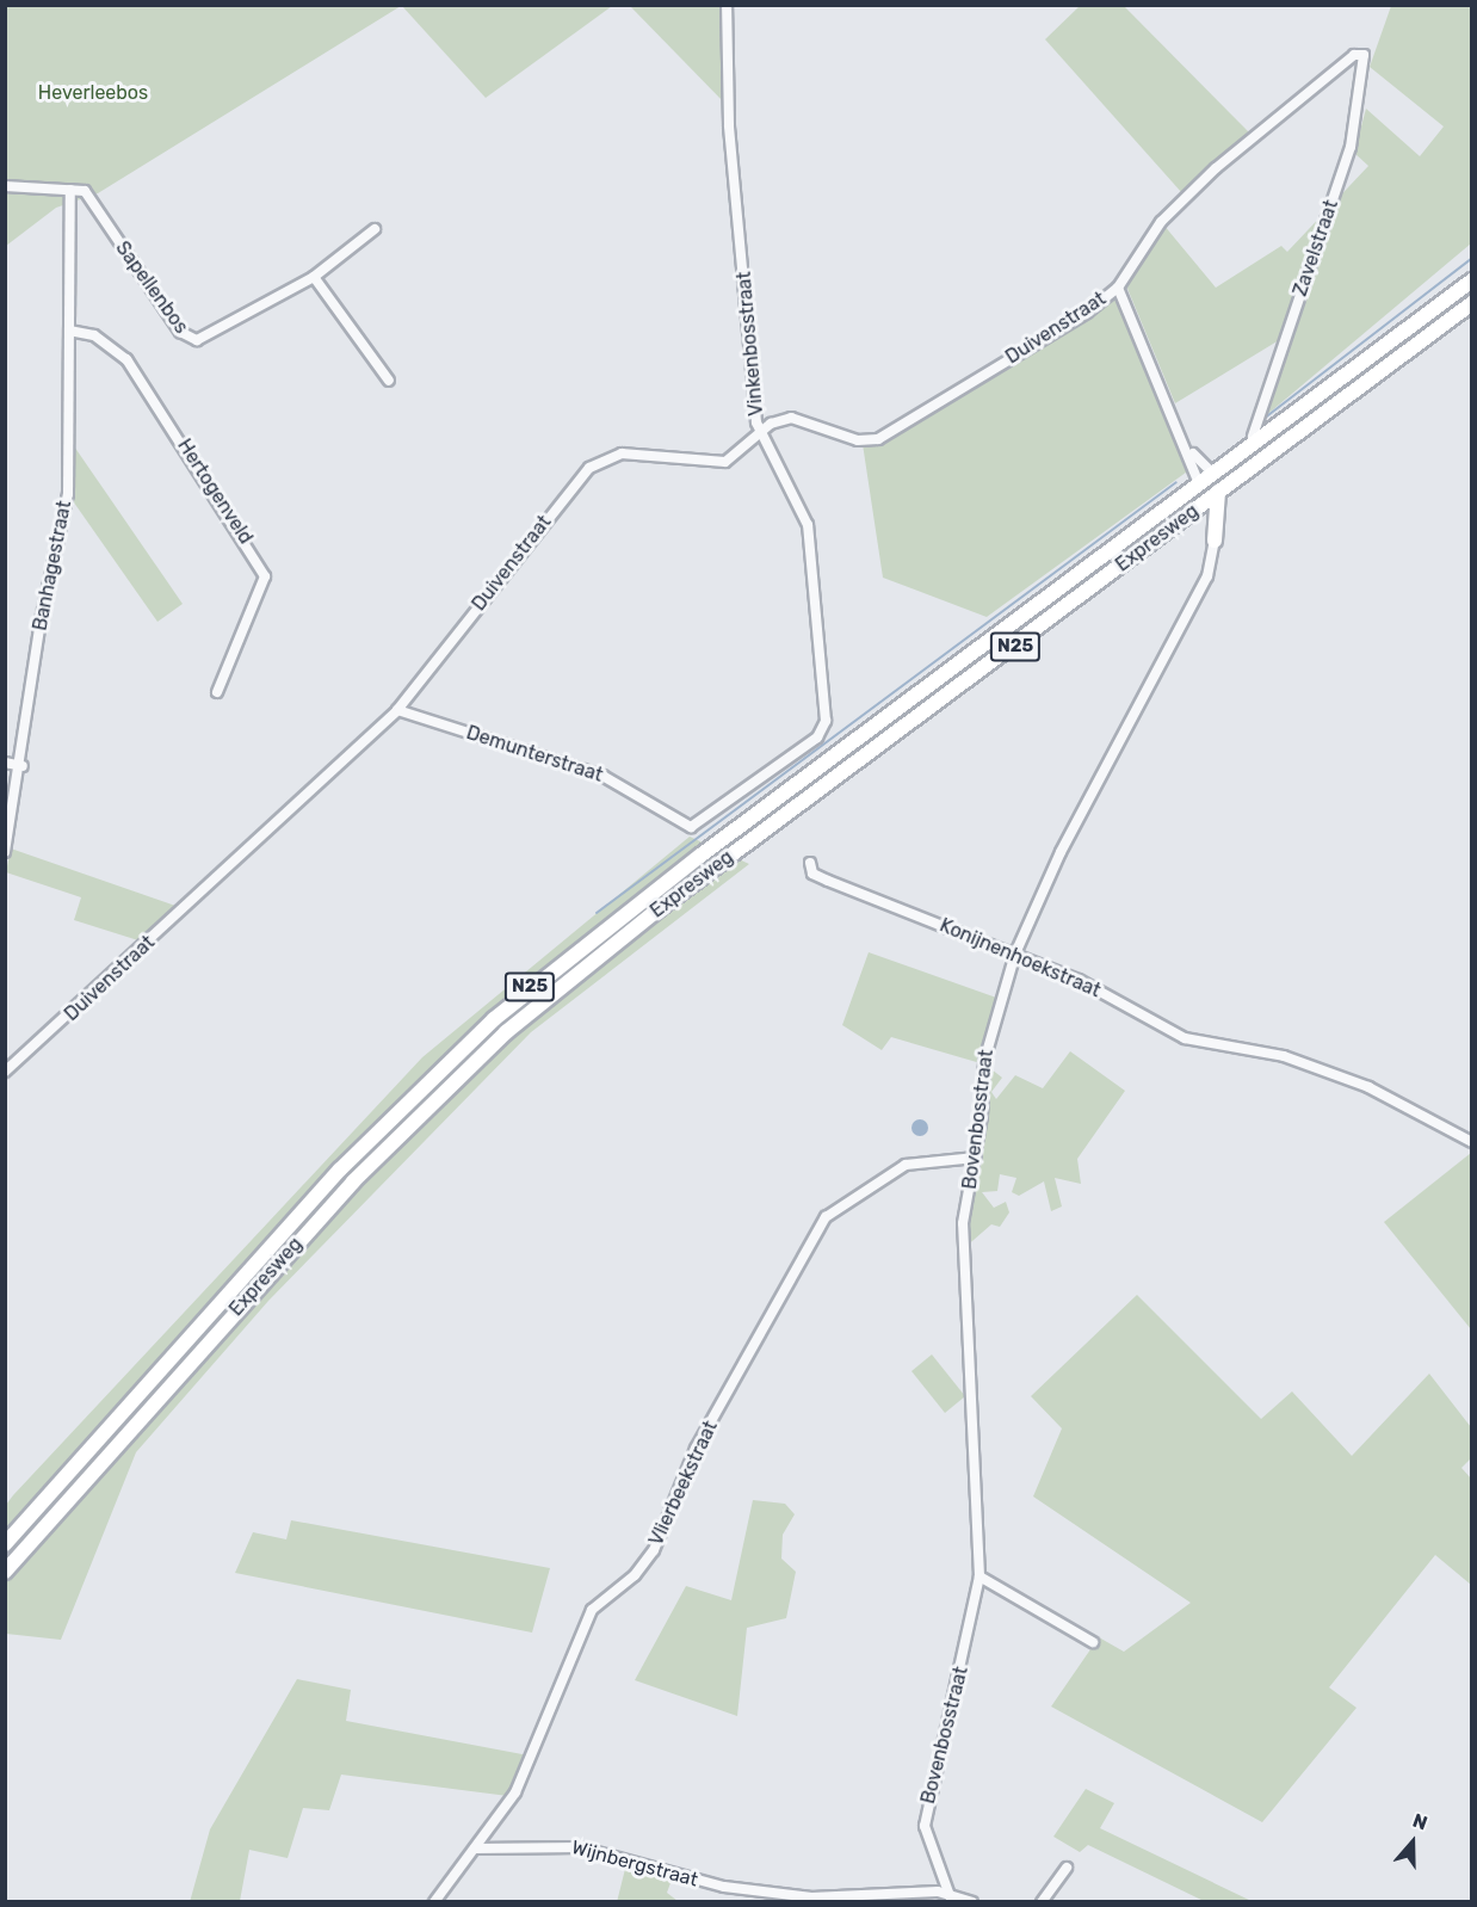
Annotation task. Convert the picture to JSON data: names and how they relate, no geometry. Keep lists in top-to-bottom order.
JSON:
{
  "streets": {
    "highway": ["Expresweg", "N25"],
    "street": [
      "Zavelstraat",
      "Sapellenbos",
      "Duivenstraat",
      "Vinkenbosstraat",
      "Hertogenveld",
      "Banhagestraat",
      "Demunterstraat",
      "Konijnenhoekstraat",
      "Bovenbosstraat",
      "Vlierbeekstraat",
      "Wijnbergstraat"
    ]
  },
  "crossings": [
    ["Zavelstraat", "Duivenstraat"],
    ["Sapellenbos", "Banhagestraat"],
    ["Duivenstraat", "Vinkenbosstraat"],
    ["Duivenstraat", "Expresweg"],
    ["Duivenstraat", "Demunterstraat"],
    ["Vinkenbosstraat", "Demunterstraat"],
    ["Hertogenveld", "Banhagestraat"],
    ["Konijnenhoekstraat", "Bovenbosstraat"],
    ["Bovenbosstraat", "Vlierbeekstraat"],
    ["Bovenbosstraat", "Wijnbergstraat"],
    ["Vlierbeekstraat", "Wijnbergstraat"]
  ],
  "parks": ["Heverleebos"],
  "north": "top"
}
